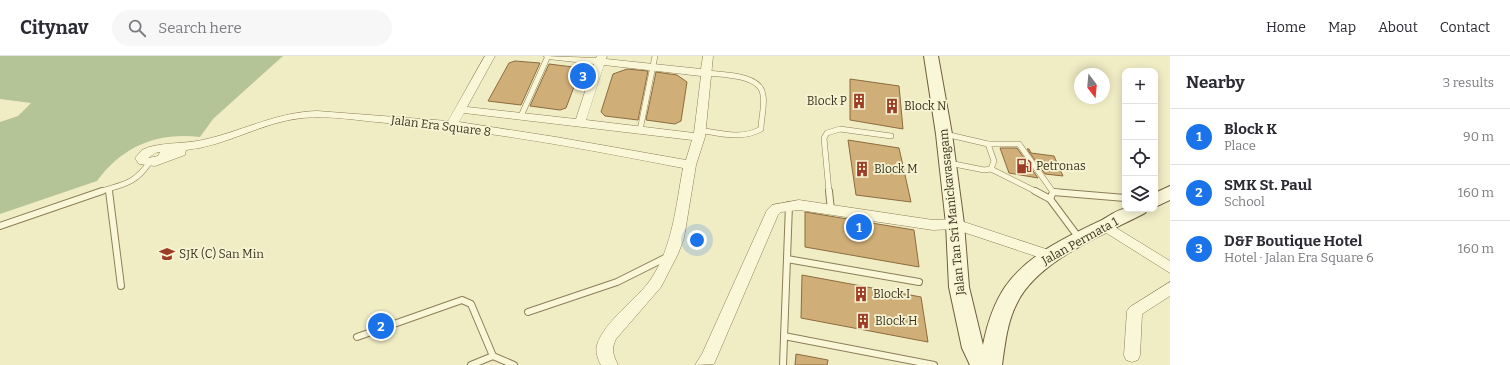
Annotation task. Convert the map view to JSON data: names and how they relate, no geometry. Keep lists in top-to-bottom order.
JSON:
{
  "streets": {
    "main road": ["Jalan Tan Sri Manickavasagam", "Jalan Permata 1"],
    "street": ["Jalan Era Square 8"]
  },
  "places": {
    "building": [
      "Block P",
      "Block N",
      "Block M",
      "Block I",
      "Block H"
    ],
    "fuel station": ["Petronas"],
    "school or university": ["SJK (C) San Min"]
  },
  "north": "bottom",
  "page": {
    "header": "Citynav",
    "search": "Search here",
    "nav": [
      "Home",
      "Map",
      "About",
      "Contact"
    ],
    "heading": ["Nearby", "3 results"],
    "pins": ["3", "1", "2"],
    "map_buttons": ["+", "−"],
    "list": [
      {
        "mark": "1",
        "name": "Block K",
        "note": "Place",
        "value": "90 m"
      },
      {
        "mark": "2",
        "name": "SMK St. Paul",
        "note": "School",
        "value": "160 m"
      },
      {
        "mark": "3",
        "name": "D&F Boutique Hotel",
        "note": "Hotel · Jalan Era Square 6",
        "value": "160 m"
      }
    ]
  }
}
